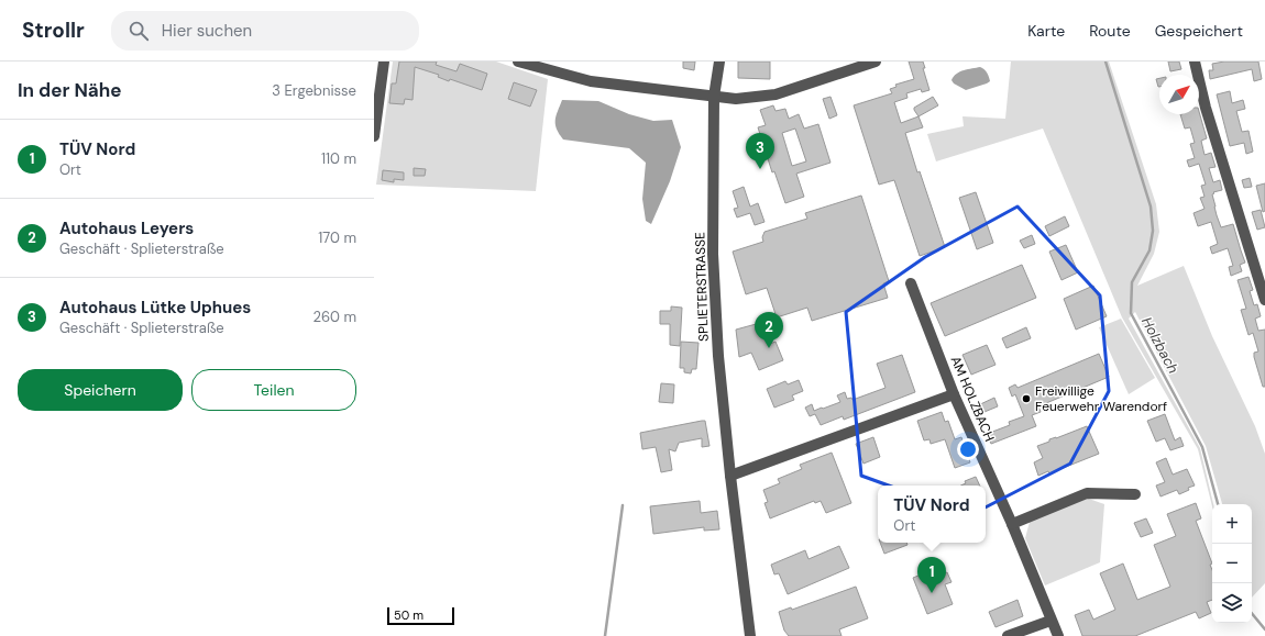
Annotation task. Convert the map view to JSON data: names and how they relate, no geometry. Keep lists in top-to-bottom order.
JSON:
{
  "streets": {
    "street": ["SPLIETERSTRASSE", "AM HOLZBACH"]
  },
  "water": ["Holzbach"],
  "places": ["Freiwillige Feuerwehr Warendorf"],
  "scale_bar": "50 m",
  "north": "top right",
  "page": {
    "header": "Strollr",
    "search": "Hier suchen",
    "nav": ["Karte", "Route", "Gespeichert"],
    "heading": ["In der Nähe", "3 Ergebnisse"],
    "list": [
      {
        "mark": "1",
        "name": "TÜV Nord",
        "note": "Ort",
        "value": "110 m"
      },
      {
        "mark": "2",
        "name": "Autohaus Leyers",
        "note": "Geschäft · Splieterstraße",
        "value": "170 m"
      },
      {
        "mark": "3",
        "name": "Autohaus Lütke Uphues",
        "note": "Geschäft · Splieterstraße",
        "value": "260 m"
      }
    ],
    "pins": ["3", "2", "1"],
    "buttons": ["Speichern", "Teilen"],
    "popup": ["TÜV Nord", "Ort"],
    "map_buttons": ["+", "−"],
    "scale": "50 m"
  }
}
